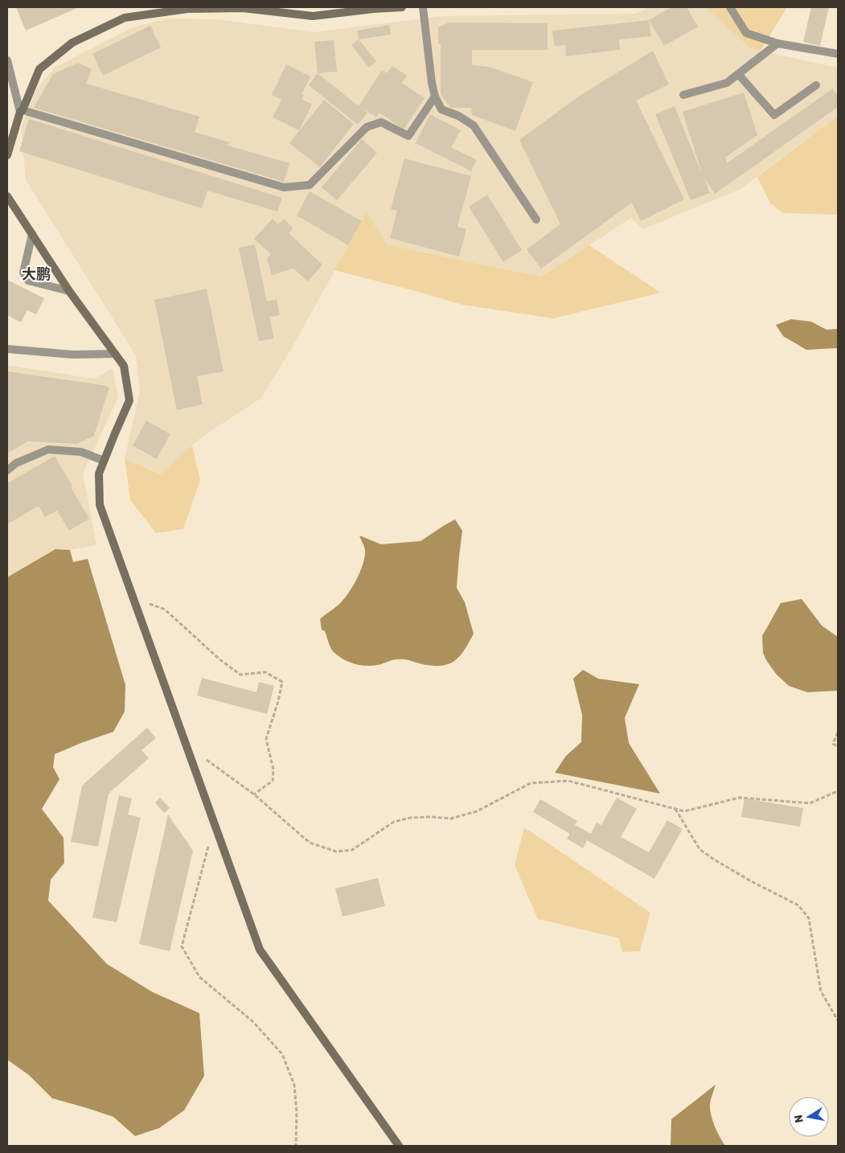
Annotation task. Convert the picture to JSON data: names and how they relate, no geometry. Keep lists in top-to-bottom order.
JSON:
{
  "districts": ["大鹏"],
  "north": "left"
}
